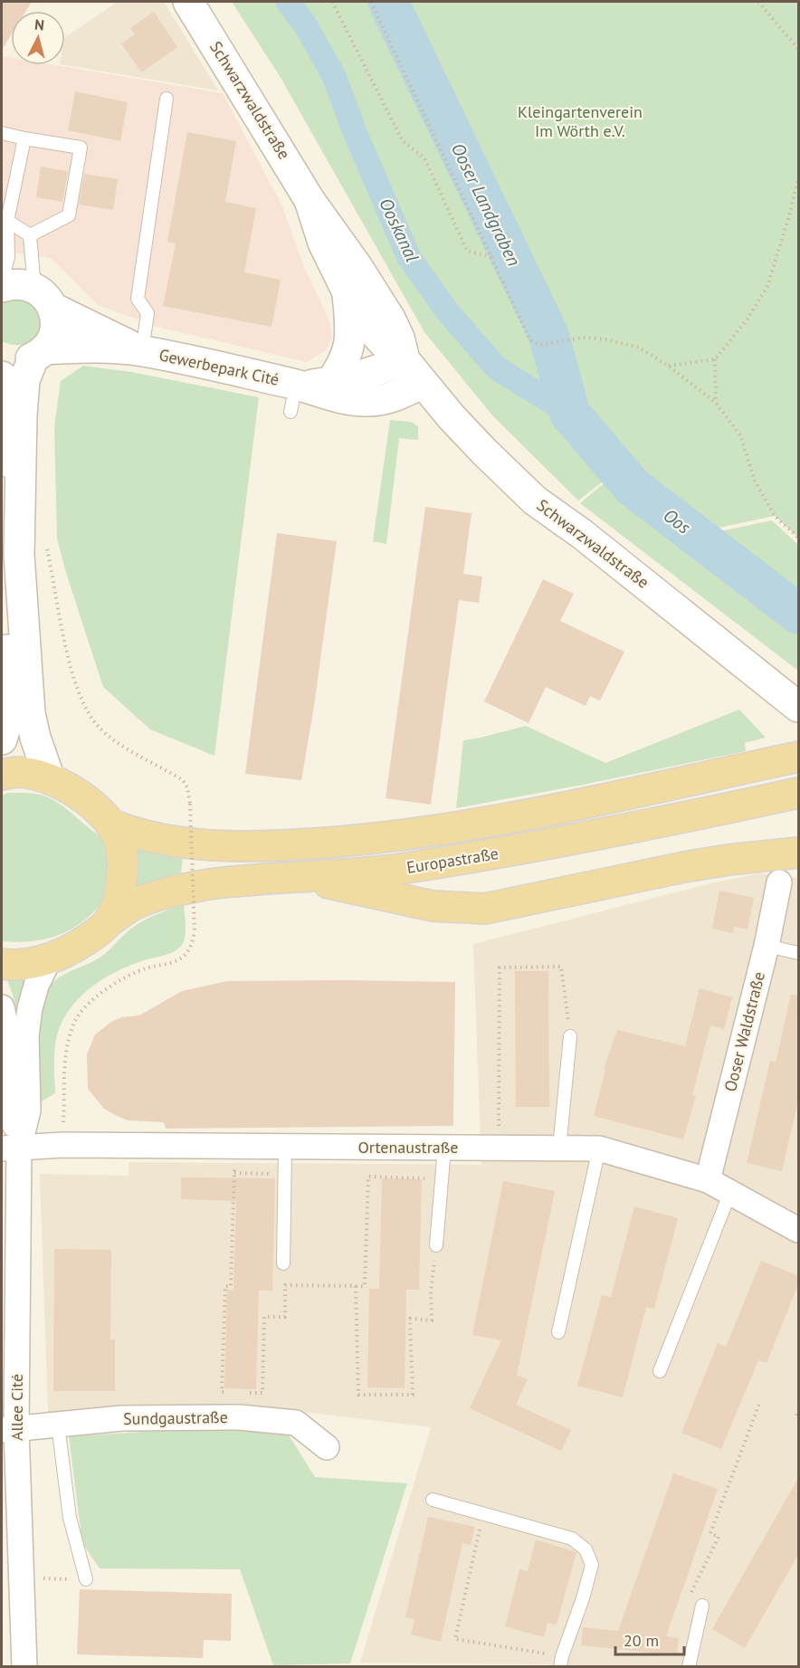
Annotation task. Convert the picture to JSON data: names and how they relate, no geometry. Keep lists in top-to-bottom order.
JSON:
{
  "streets": {
    "main road": ["Europastraße"],
    "street": [
      "Schwarzwaldstraße",
      "Gewerbepark Cité",
      "Ooser Waldstraße",
      "Ortenaustraße",
      "Allee Cité",
      "Sundgaustraße"
    ]
  },
  "crossings": [
    ["Schwarzwaldstraße", "Gewerbepark Cité"],
    ["Europastraße", "Allee Cité"],
    ["Ooser Waldstraße", "Ortenaustraße"],
    ["Ortenaustraße", "Allee Cité"],
    ["Allee Cité", "Sundgaustraße"]
  ],
  "water": ["Ooser Landgraben", "Ooskanal", "Oos"],
  "parks": ["Kleingartenverein Im Wörth e.V."],
  "scale_bar": "20 m",
  "north": "top"
}
